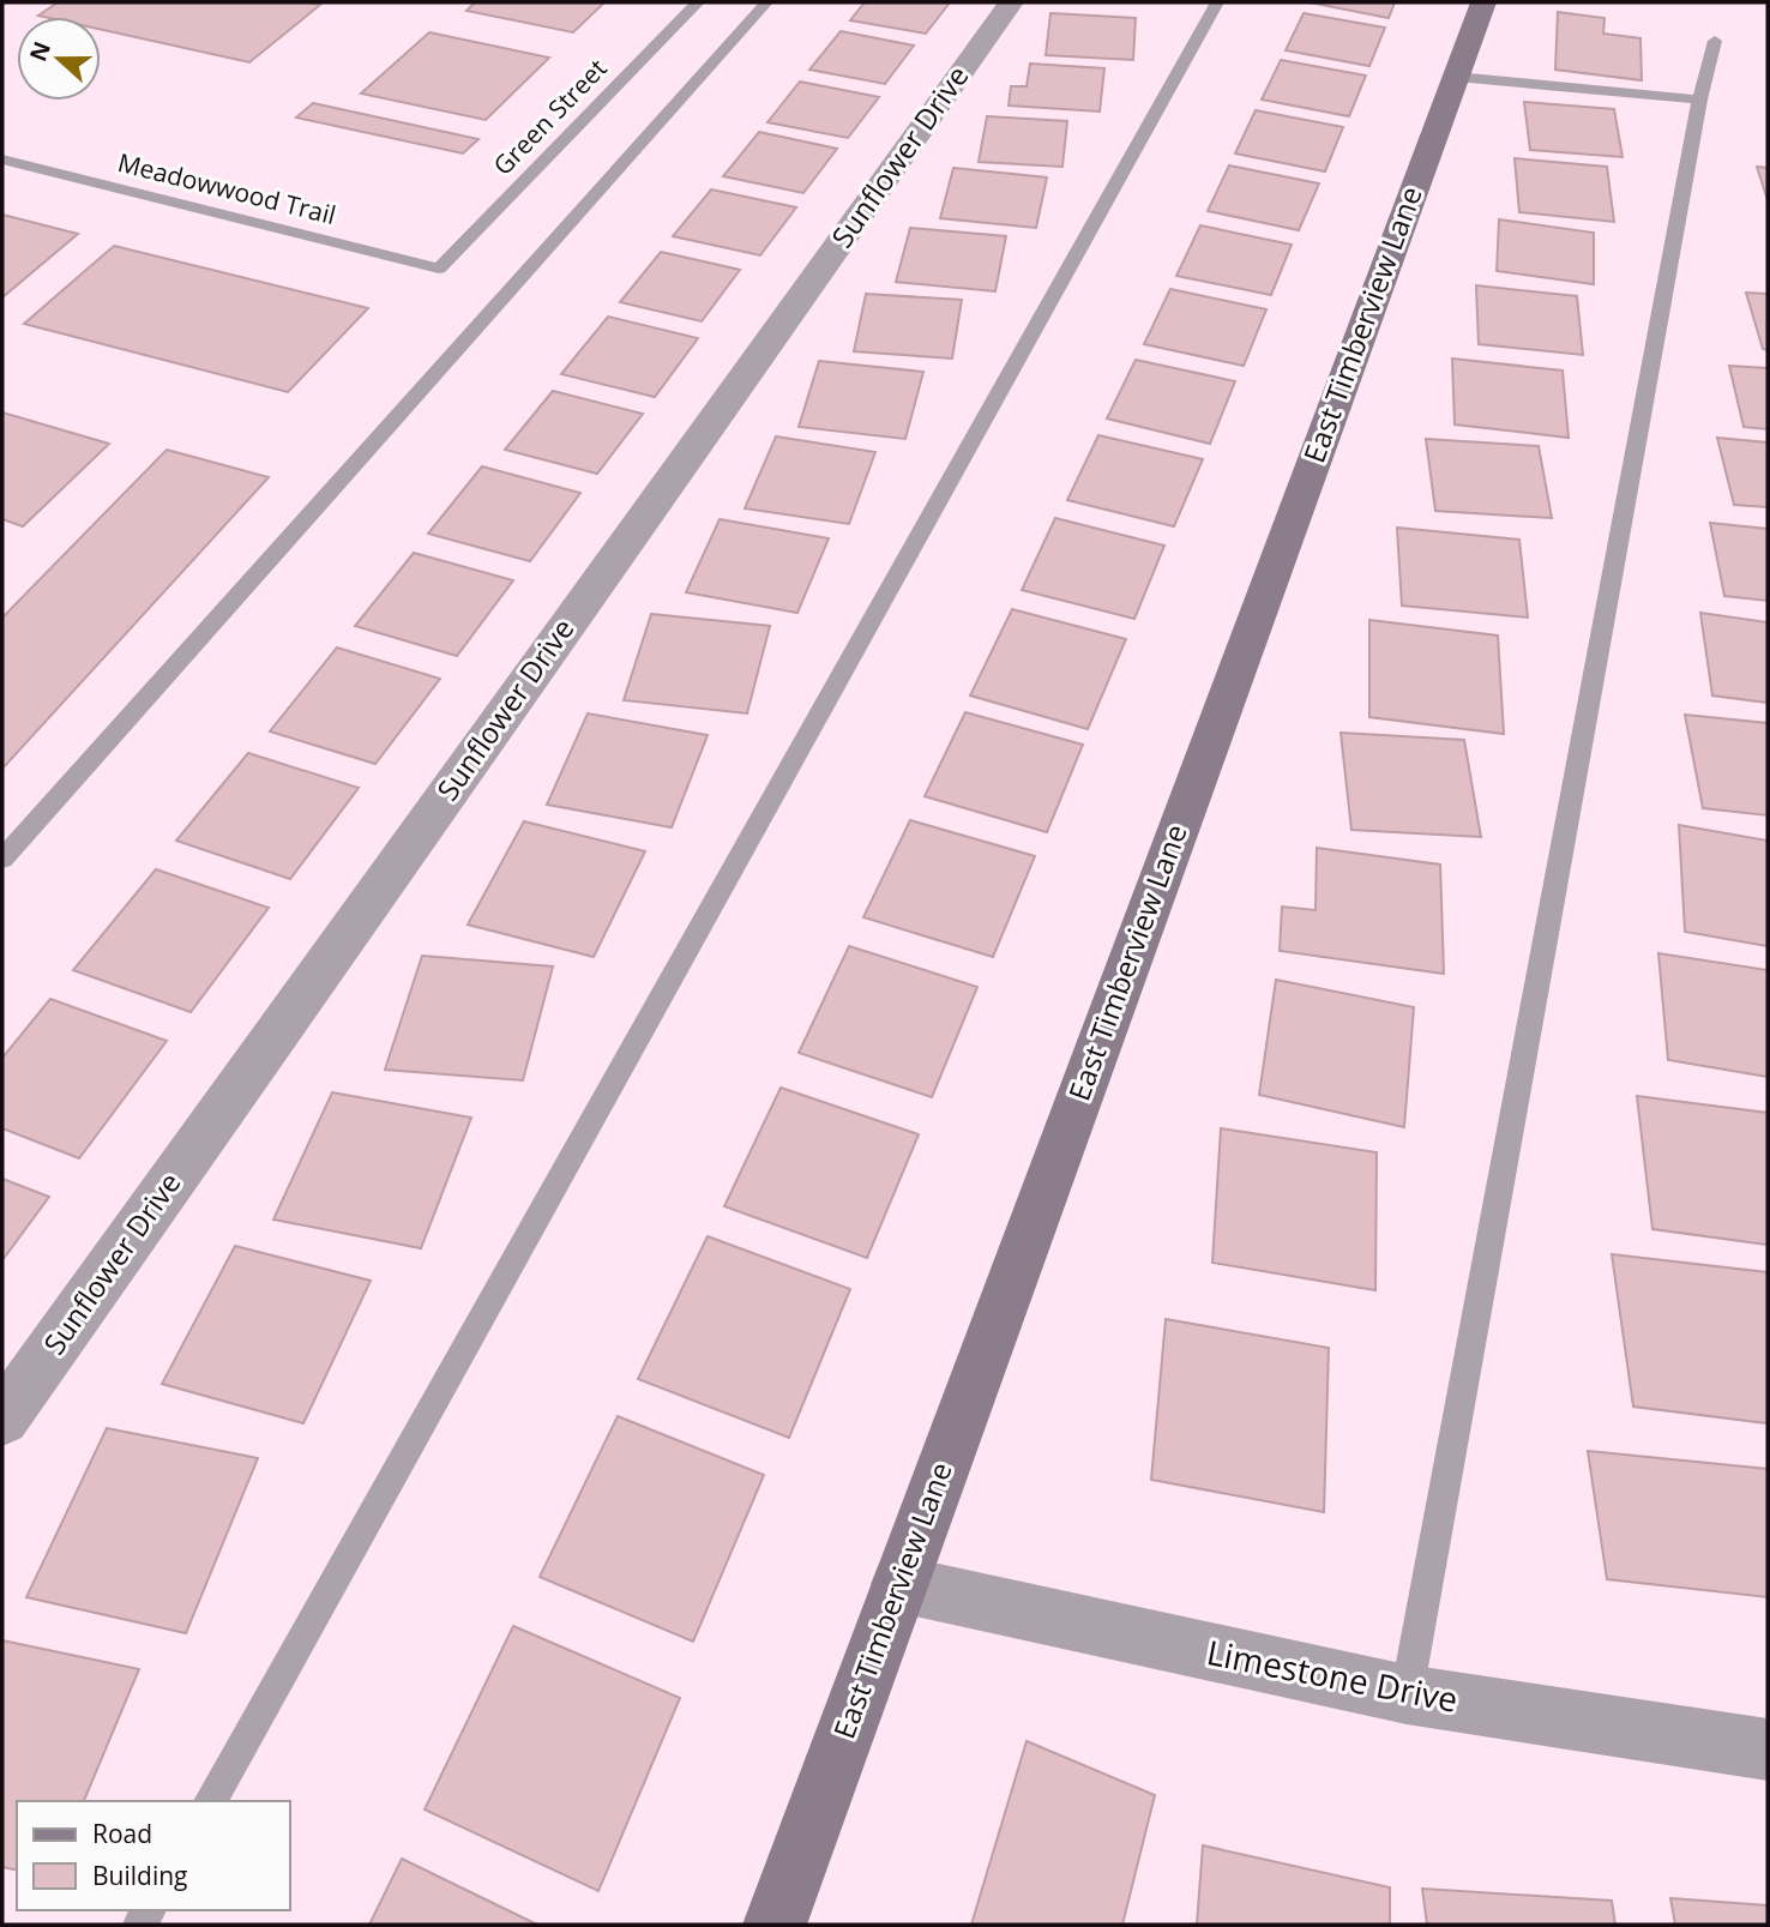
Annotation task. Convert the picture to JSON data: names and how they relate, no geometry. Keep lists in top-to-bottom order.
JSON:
{
  "streets": {
    "street": ["Sunflower Drive", "East Timberview Lane", "Limestone Drive"],
    "lane": ["Green Street", "Meadowwood Trail"]
  },
  "crossings": [
    ["Green Street", "Meadowwood Trail"],
    ["East Timberview Lane", "Limestone Drive"]
  ],
  "legend": ["Road", "Building"],
  "north": "left"
}
